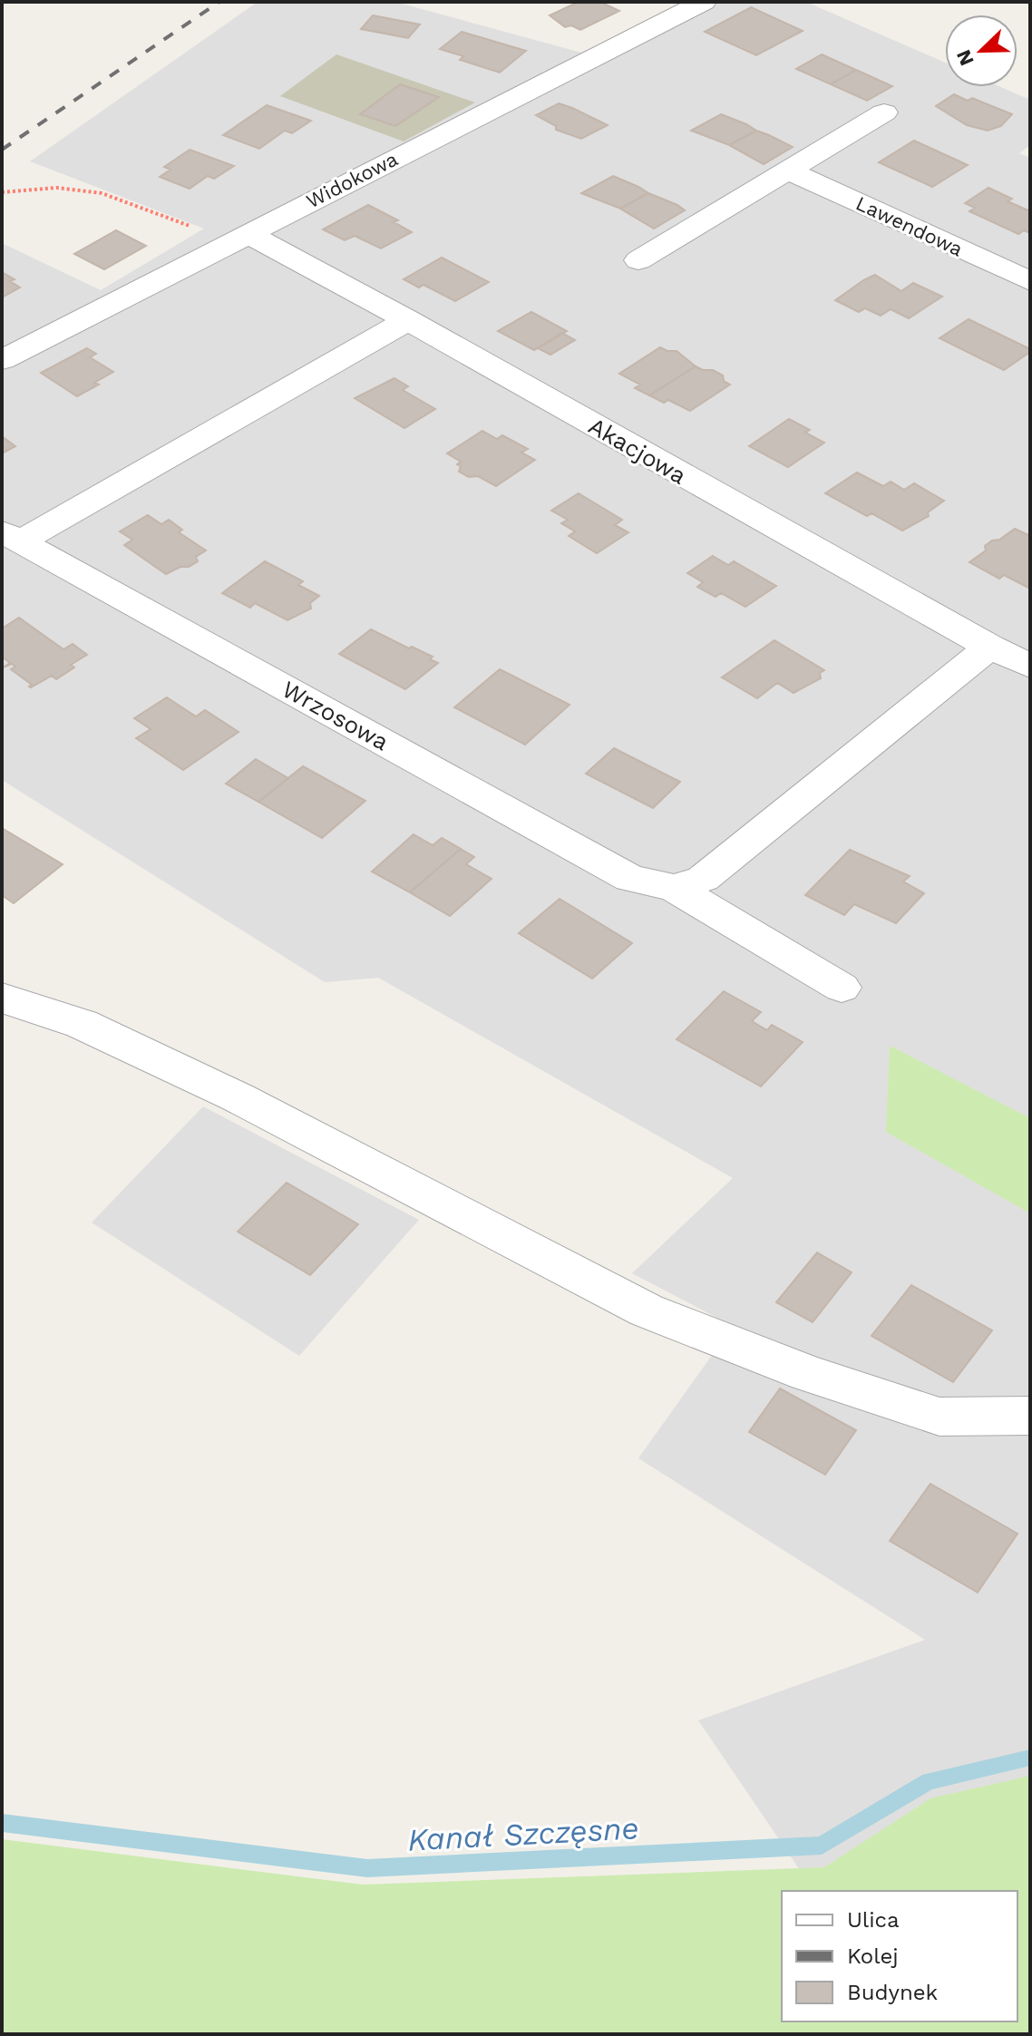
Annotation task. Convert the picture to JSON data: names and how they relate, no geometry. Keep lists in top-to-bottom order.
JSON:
{
  "streets": {
    "street": [
      "Widokowa",
      "Lawendowa",
      "Akacjowa",
      "Wrzosowa"
    ]
  },
  "crossings": [
    ["Widokowa", "Akacjowa"]
  ],
  "water": ["Kanał Szczęsne"],
  "legend": ["Ulica", "Kolej", "Budynek"],
  "north": "bottom left"
}
